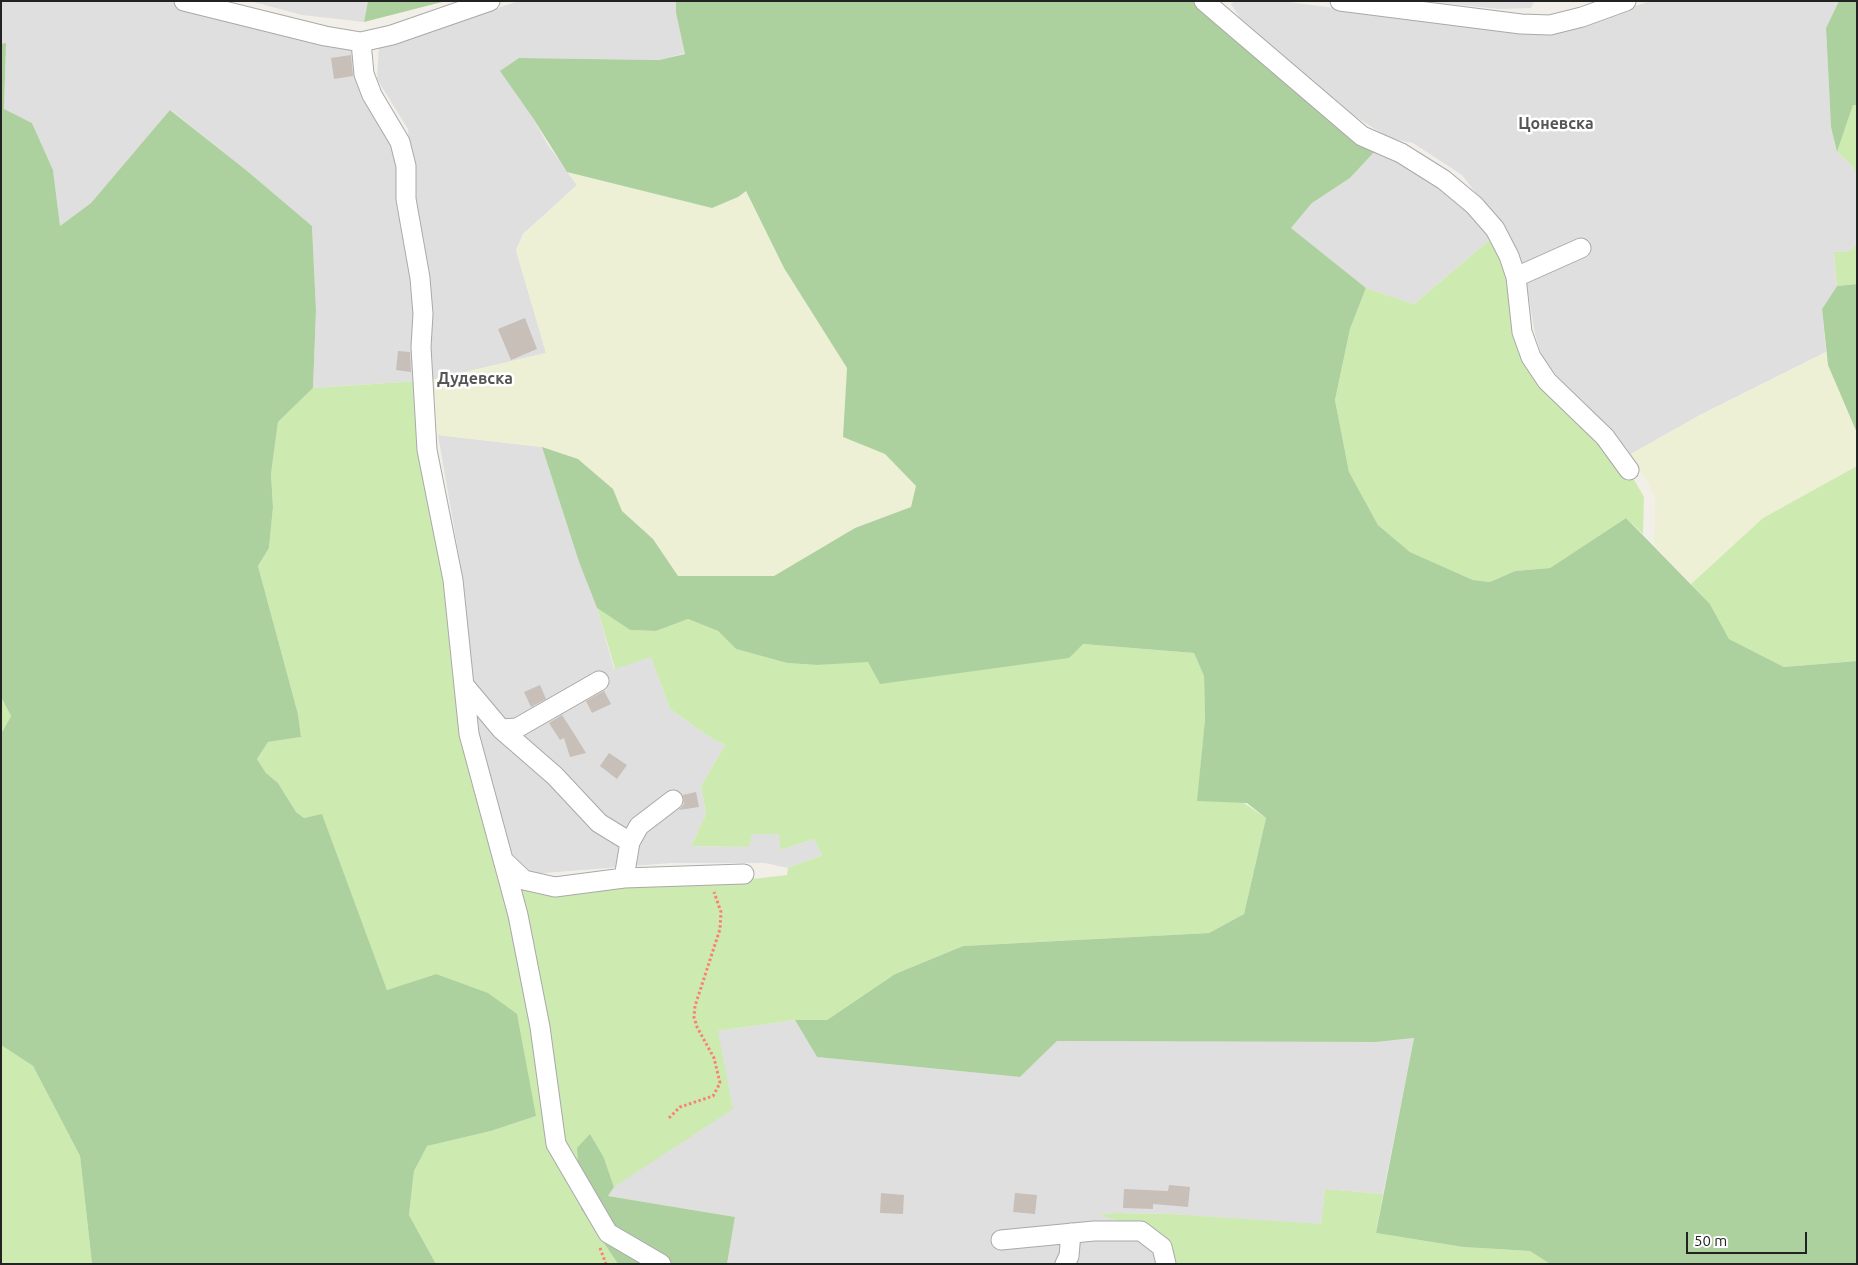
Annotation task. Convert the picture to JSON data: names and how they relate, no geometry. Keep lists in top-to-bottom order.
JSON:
{
  "districts": ["Цоневска", "Дудевска"],
  "scale_bar": "50 m"
}
